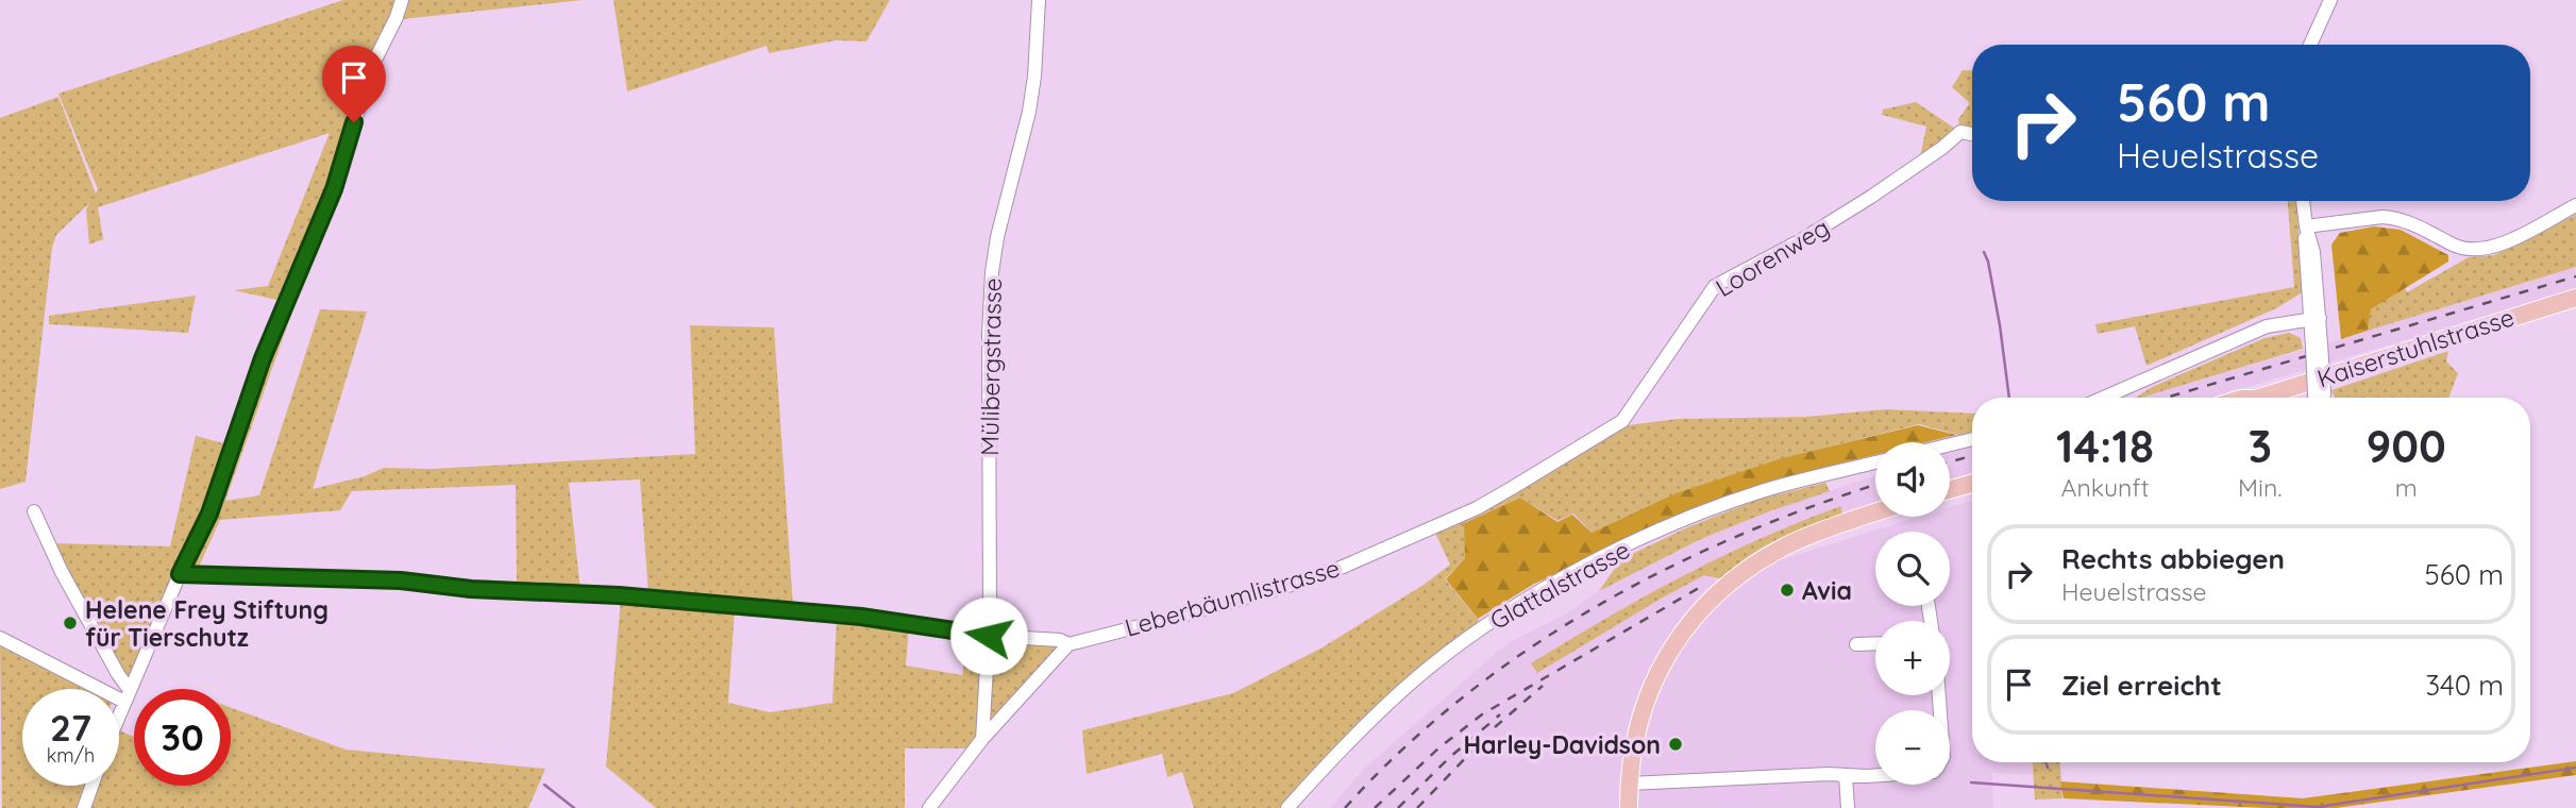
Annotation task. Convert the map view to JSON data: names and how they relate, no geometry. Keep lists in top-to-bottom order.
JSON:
{
  "streets": {
    "main road": ["Kaiserstuhlstrasse"],
    "street": [
      "Loorenweg",
      "Mülibergstrasse",
      "Glattalstrasse",
      "Leberbäumlistrasse"
    ]
  },
  "crossings": [
    ["Loorenweg", "Leberbäumlistrasse"]
  ],
  "places": ["Avia", "Helene Frey Stiftung für Tierschutz", "Harley-Davidson"],
  "page": {
    "turn": ["560 m", "Heuelstrasse"],
    "eta": [
      "14:18",
      "Ankunft",
      "3",
      "Min.",
      "900",
      "m"
    ],
    "map_buttons": ["+", "−"],
    "list": [
      {
        "name": "Rechts abbiegen",
        "note": "Heuelstrasse",
        "value": "560 m"
      },
      {
        "name": "Ziel erreicht",
        "value": "340 m"
      }
    ],
    "speed": "27 km/h",
    "limit": "30"
  }
}
